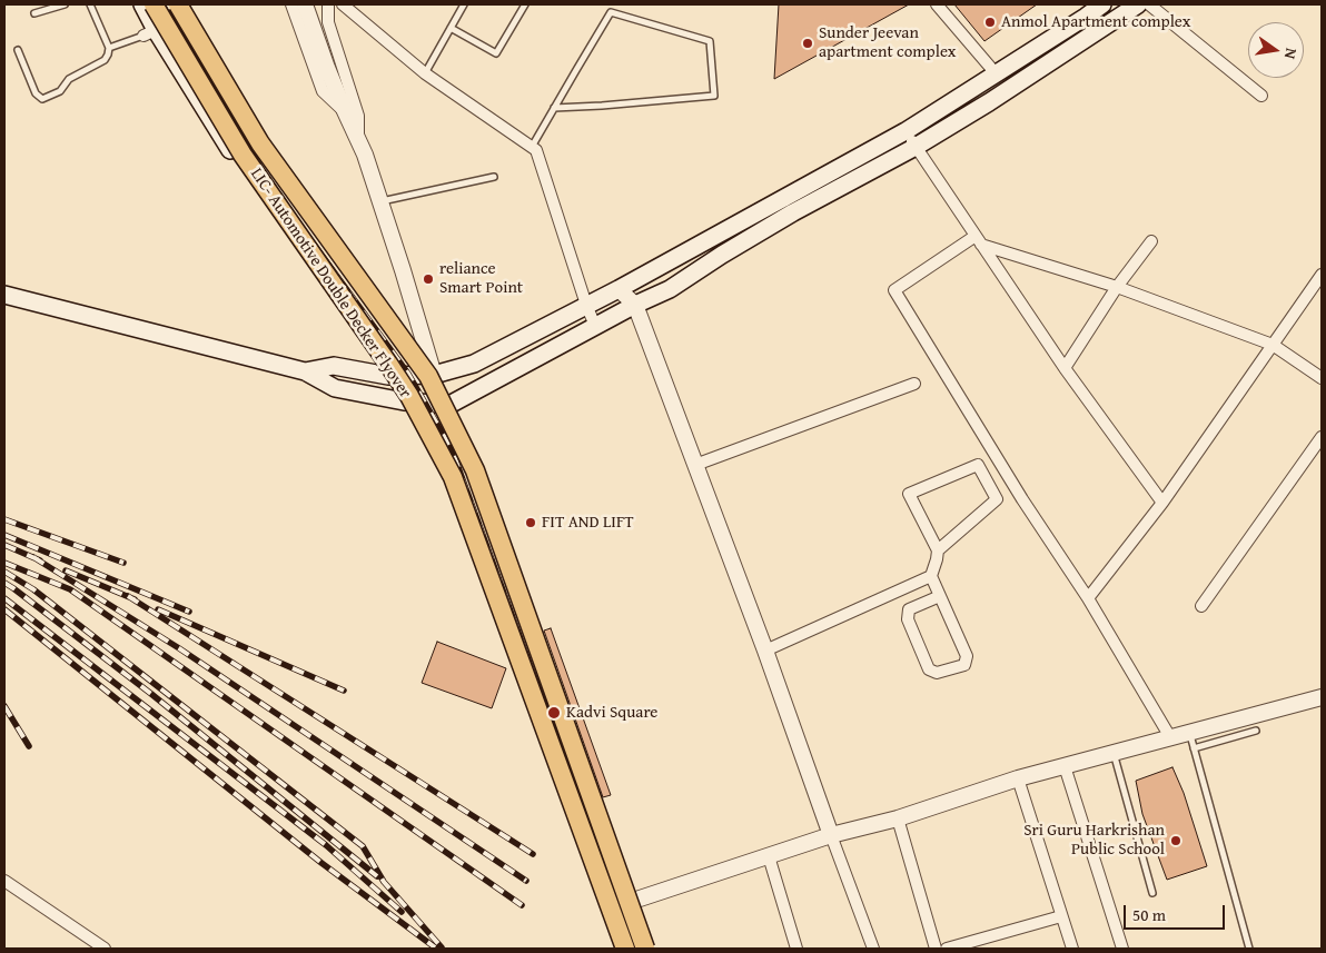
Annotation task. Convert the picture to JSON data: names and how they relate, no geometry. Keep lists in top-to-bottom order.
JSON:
{
  "streets": {
    "main road": ["LIC- Automotive Double Decker Flyover"]
  },
  "places": [
    "Anmol Apartment complex",
    "Sunder Jeevan apartment complex",
    "reliance Smart Point",
    "FIT AND LIFT",
    "Kadvi Square",
    "Sri Guru Harkrishan Public School"
  ],
  "scale_bar": "50 m",
  "north": "right"
}
